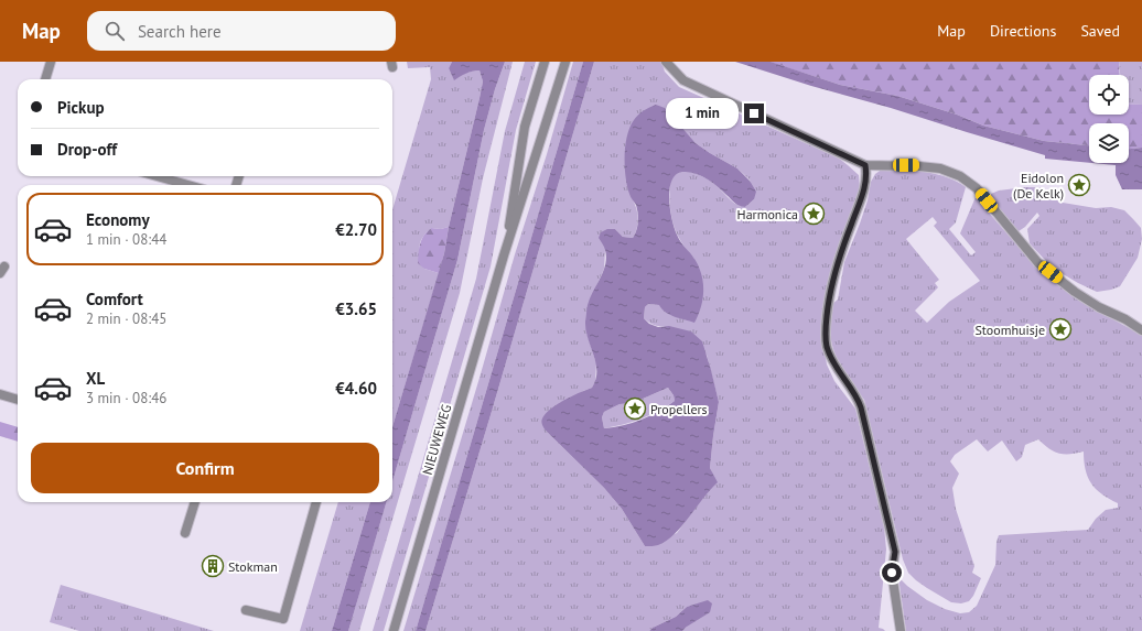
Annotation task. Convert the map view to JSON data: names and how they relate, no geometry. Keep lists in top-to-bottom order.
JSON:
{
  "streets": {
    "street": ["NIEUWEWEG"]
  },
  "places": {
    "place": [
      "Eidolon (De Kelk)",
      "Harmonica",
      "Stoomhuisje",
      "Propellers"
    ],
    "building": ["Stokman"]
  },
  "page": {
    "header": "Map",
    "search": "Search here",
    "nav": ["Map", "Directions", "Saved"],
    "banner": ["Pickup", "Drop-off"],
    "bubble": "1 min",
    "list": [
      {
        "name": "Economy",
        "note": "1 min · 08:44",
        "value": "€2.70"
      },
      {
        "name": "Comfort",
        "note": "2 min · 08:45",
        "value": "€3.65"
      },
      {
        "name": "XL",
        "note": "3 min · 08:46",
        "value": "€4.60"
      }
    ],
    "buttons": "Confirm"
  }
}
